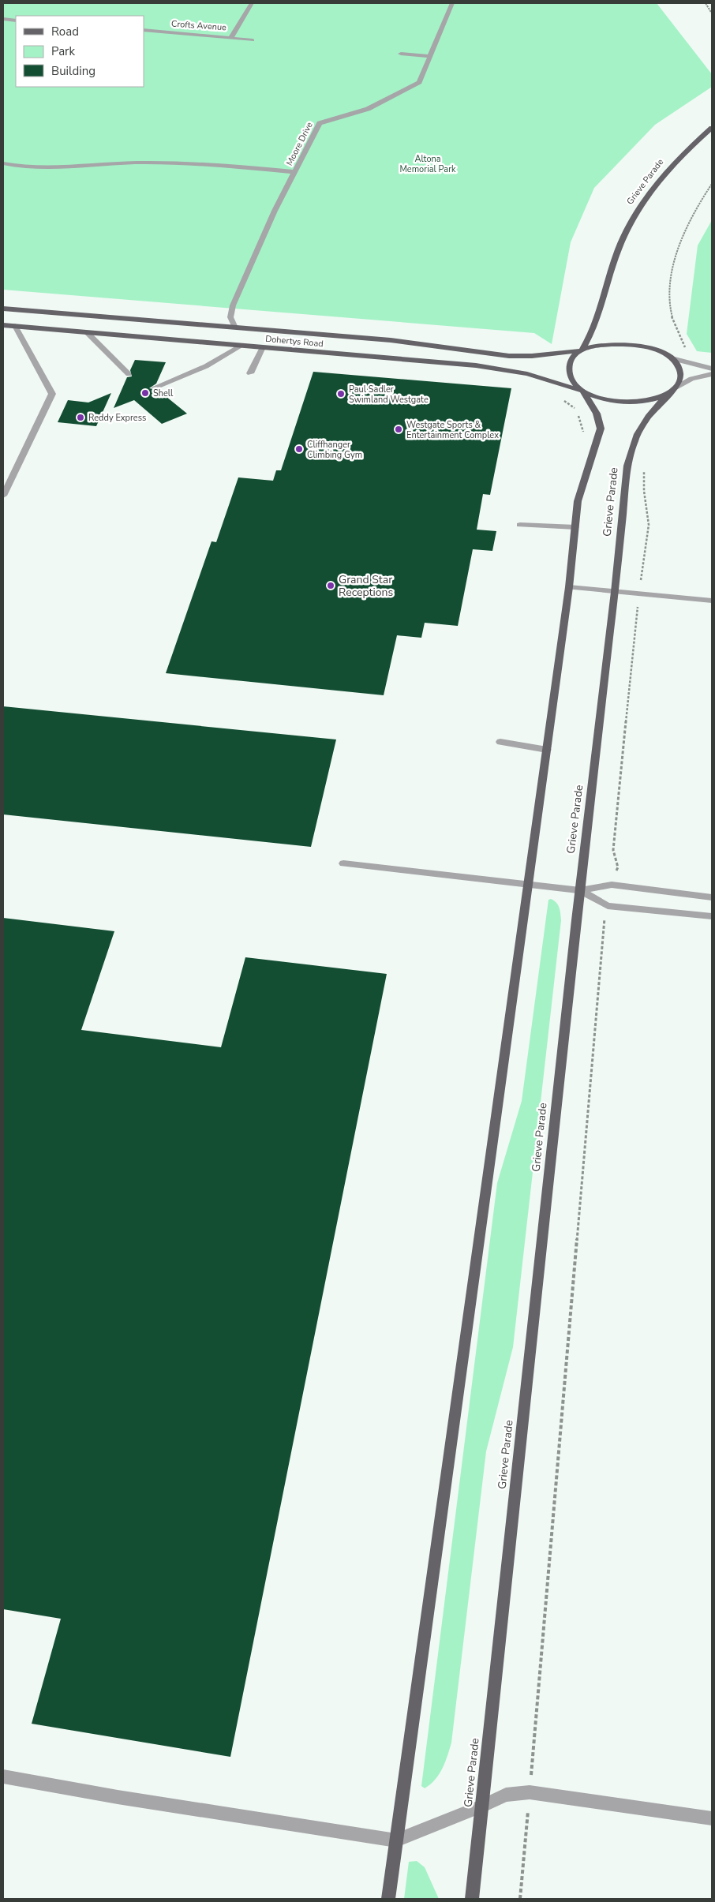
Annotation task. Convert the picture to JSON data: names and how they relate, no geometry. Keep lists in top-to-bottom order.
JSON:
{
  "streets": {
    "main road": ["Grieve Parade", "Dohertys Road"],
    "street": ["Crofts Avenue", "Moore Drive"]
  },
  "crossings": [
    ["Moore Drive", "Dohertys Road"],
    ["Grieve Parade", "Dohertys Road"]
  ],
  "parks": ["Altona Memorial Park"],
  "places": [
    "Shell",
    "Paul Sadler Swimland Westgate",
    "Reddy Express",
    "Westgate Sports & Entertainment Complex",
    "Cliffhanger Climbing Gym",
    "Grand Star Receptions"
  ],
  "legend": ["Road", "Park", "Building"]
}
